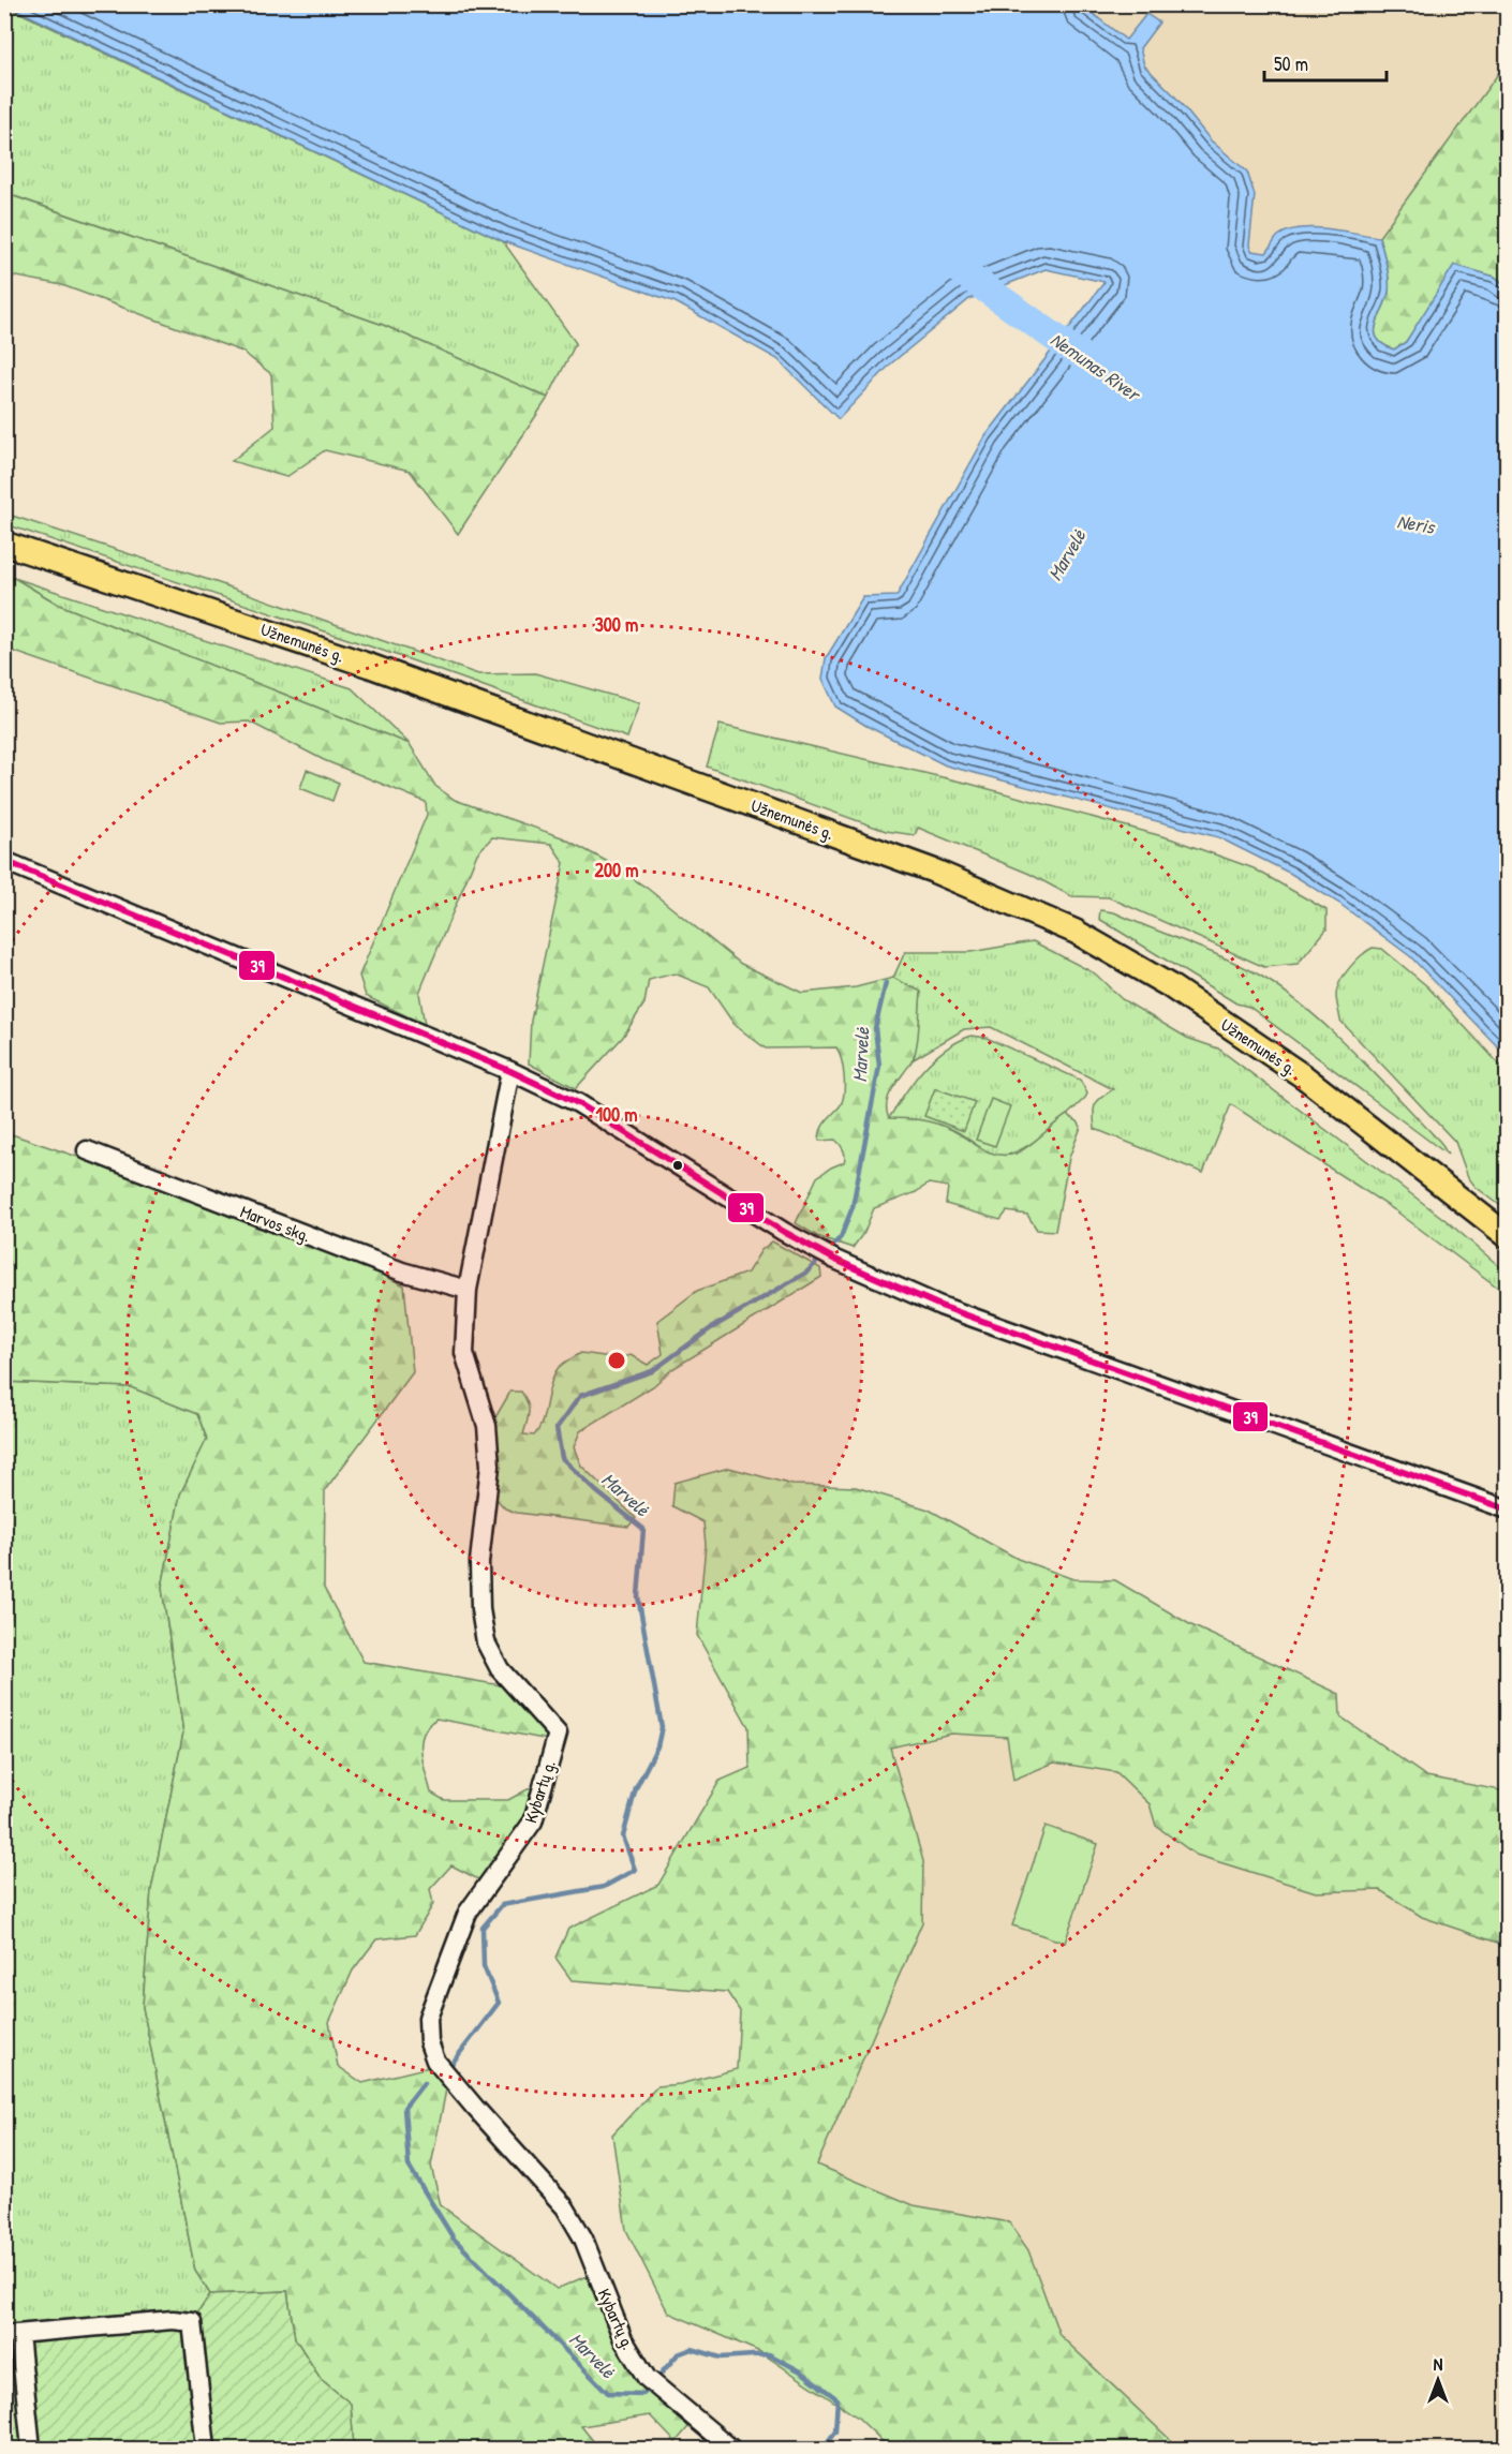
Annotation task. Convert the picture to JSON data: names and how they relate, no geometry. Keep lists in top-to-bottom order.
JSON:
{
  "streets": {
    "main road": ["Užnemunės g."],
    "street": ["Marvos skg.", "Kybartų g."]
  },
  "crossings": [
    ["Marvos skg.", "Kybartų g."]
  ],
  "water": ["Nemunas River", "Neris", "Marvelė"],
  "lines": ["transit line 39"],
  "scale_bar": "50 m",
  "north": "top",
  "rings": ["300 m", "200 m", "100 m"]
}
